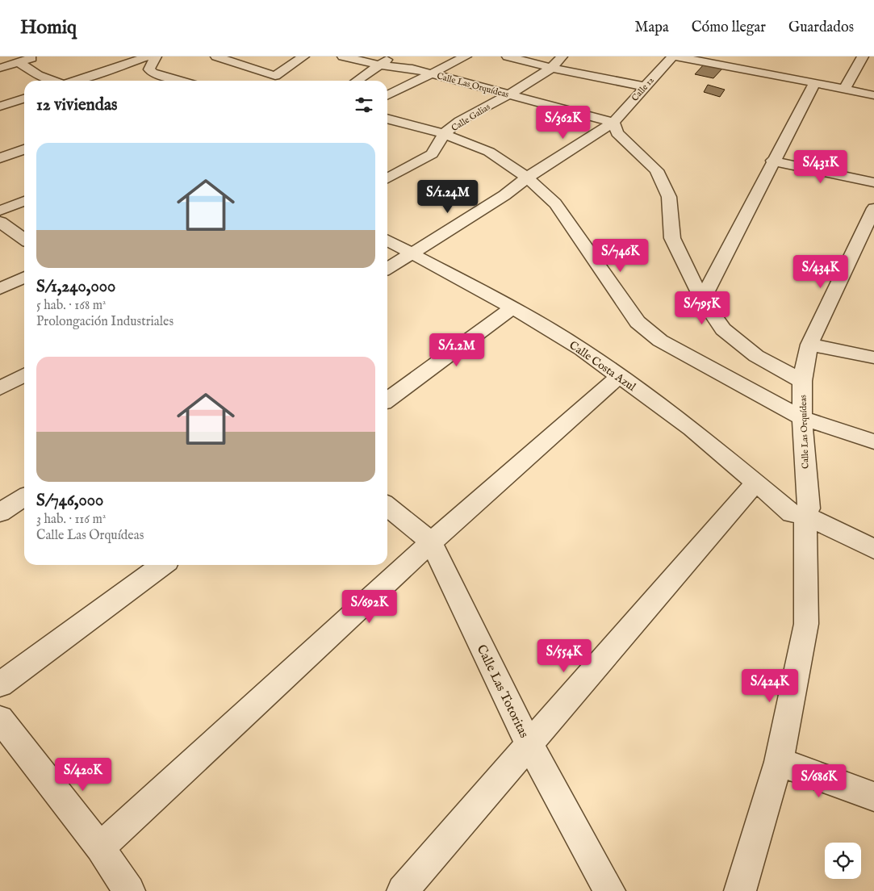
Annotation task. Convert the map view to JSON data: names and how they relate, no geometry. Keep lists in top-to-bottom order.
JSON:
{
  "streets": {
    "street": [
      "Calle Las Orquídeas",
      "Calle 12",
      "Calle Galias",
      "Calle Costa Azul",
      "Calle Las Totoritas"
    ]
  },
  "crossings": [
    ["Calle Las Orquídeas", "Calle 12"],
    ["Calle Las Orquídeas", "Calle Galias"],
    ["Calle Las Orquídeas", "Calle Costa Azul"],
    ["Calle 12", "Calle Costa Azul"]
  ],
  "page": {
    "header": "Homiq",
    "nav": ["Mapa", "Cómo llegar", "Guardados"],
    "heading": "12 viviendas",
    "price": [
      "S/362K",
      "S/431K",
      "S/1.24M",
      "S/746K",
      "S/434K",
      "S/795K",
      "S/1.2M",
      "S/692K",
      "S/554K",
      "S/424K",
      "S/420K",
      "S/686K"
    ],
    "list": [
      {
        "name": "S/1,240,000",
        "note": "5 hab. · 168 m² · Prolongación Industriales"
      },
      {
        "name": "S/746,000",
        "note": "3 hab. · 116 m² · Calle Las Orquídeas"
      }
    ]
  }
}
